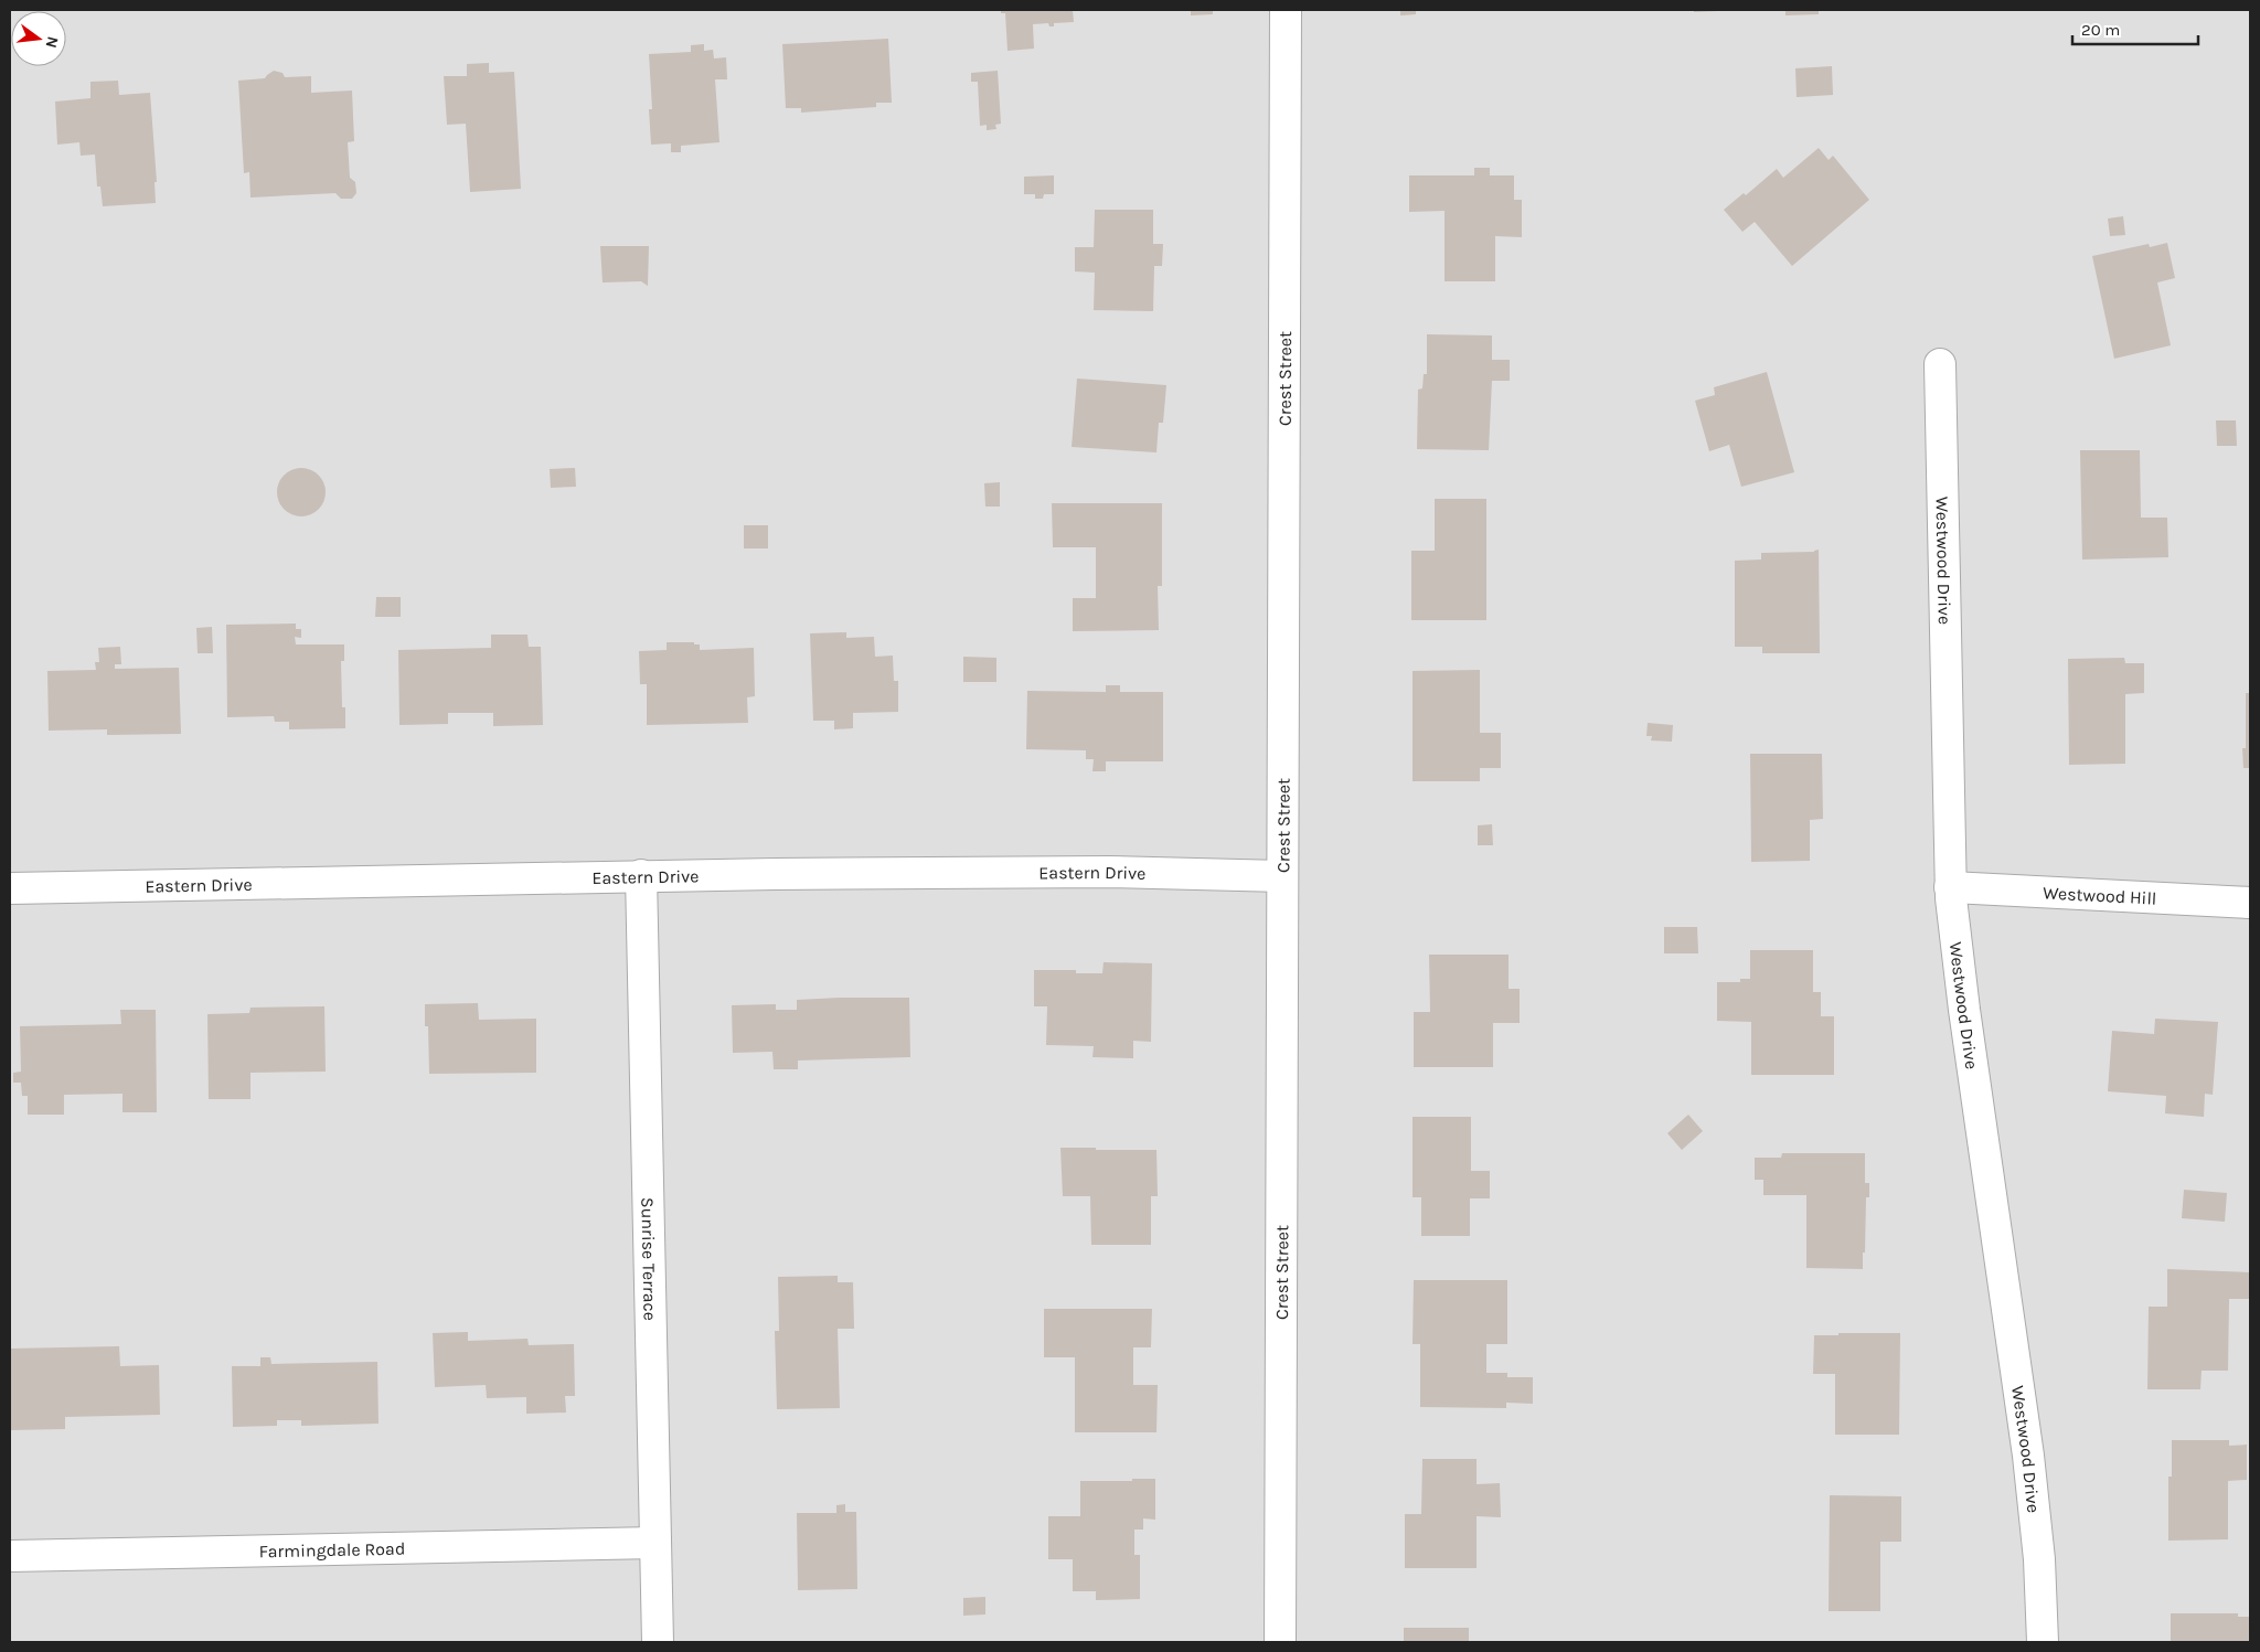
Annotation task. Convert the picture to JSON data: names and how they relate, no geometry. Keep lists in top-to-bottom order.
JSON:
{
  "streets": {
    "street": [
      "Crest Street",
      "Westwood Drive",
      "Eastern Drive",
      "Westwood Hill",
      "Sunrise Terrace",
      "Farmingdale Road"
    ]
  },
  "crossings": [
    ["Crest Street", "Eastern Drive"],
    ["Westwood Drive", "Westwood Hill"],
    ["Eastern Drive", "Sunrise Terrace"],
    ["Sunrise Terrace", "Farmingdale Road"]
  ],
  "scale_bar": "20 m",
  "north": "right"
}
